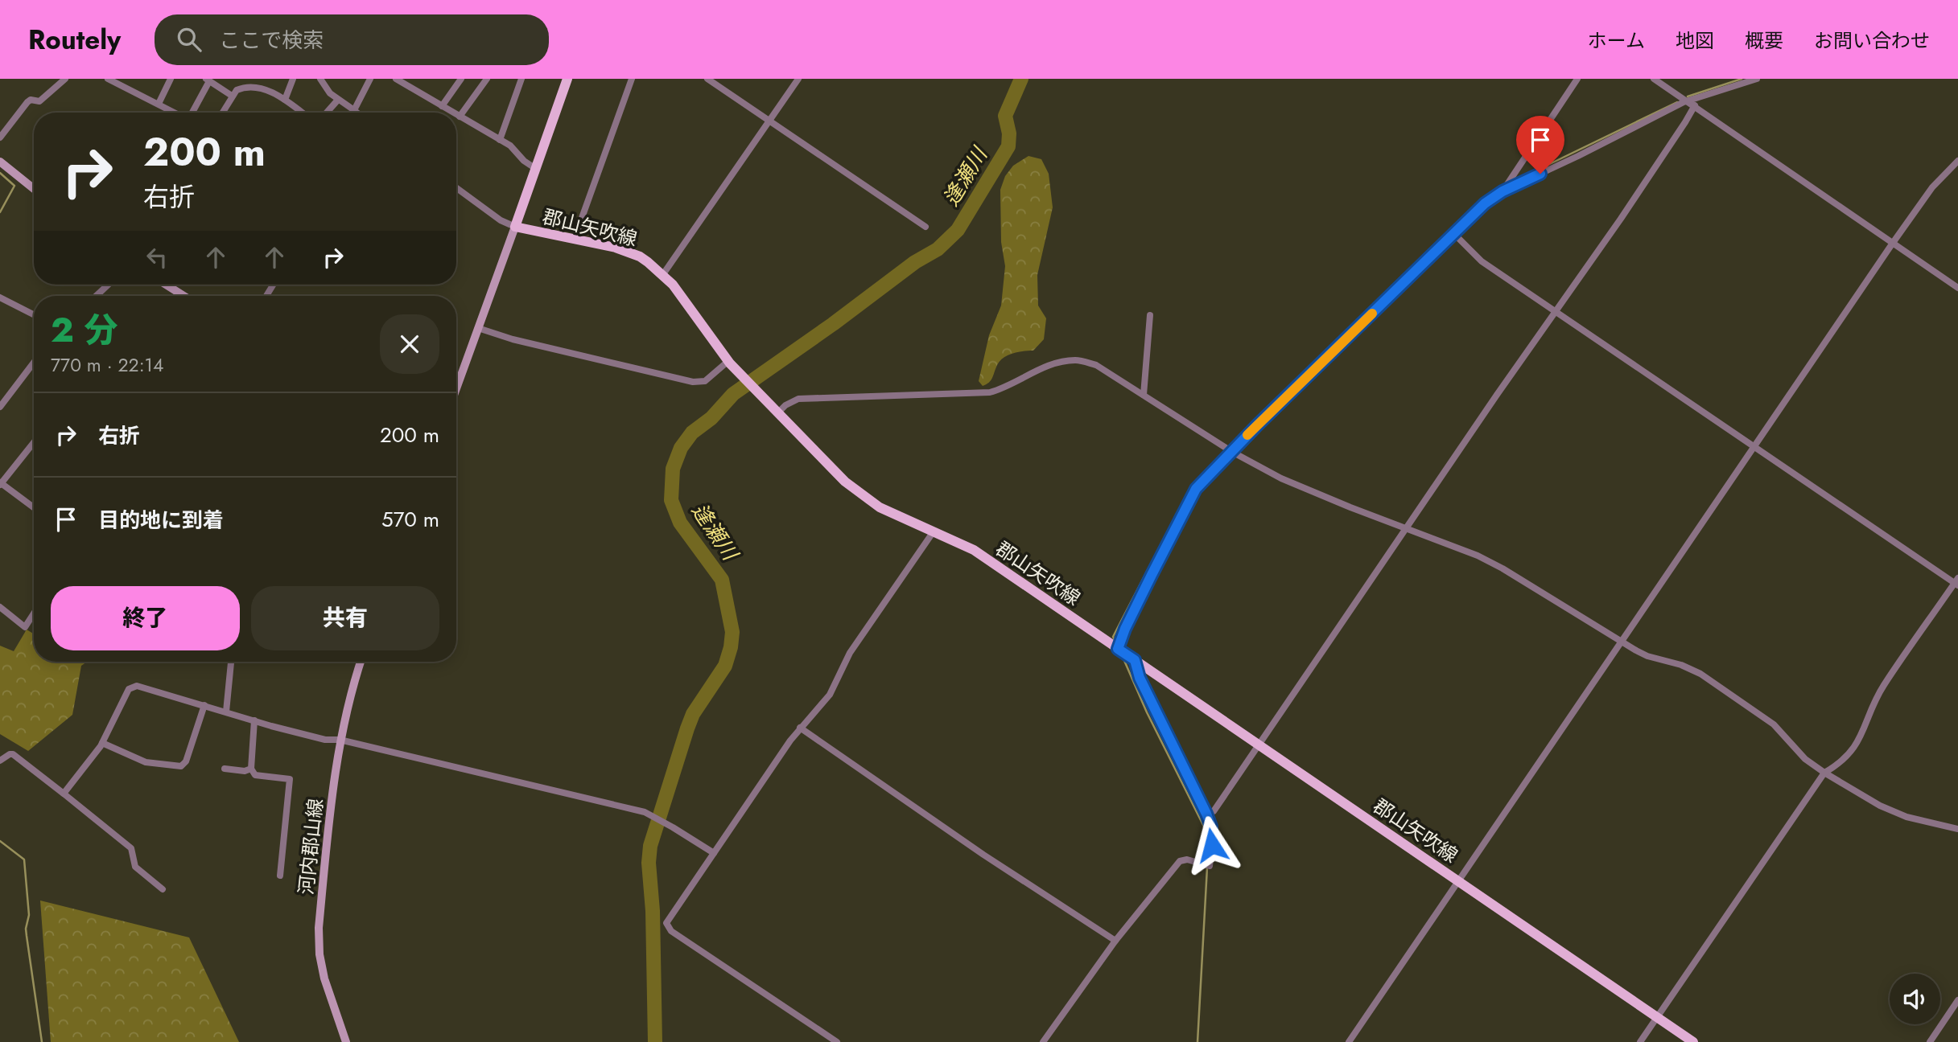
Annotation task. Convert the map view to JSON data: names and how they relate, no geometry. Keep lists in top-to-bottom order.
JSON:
{
  "streets": {
    "main road": ["郡山矢吹線", "河内郡山線"]
  },
  "water": ["逢瀬川"],
  "page": {
    "header": "Routely",
    "search": "ここで検索",
    "nav": [
      "ホーム",
      "地図",
      "概要",
      "お問い合わせ"
    ],
    "turn": ["200 m", "右折"],
    "heading": ["2 分", "770 m · 22:14"],
    "list": [
      {
        "name": "右折",
        "value": "200 m"
      },
      {
        "name": "目的地に到着",
        "value": "570 m"
      }
    ],
    "buttons": ["終了", "共有"]
  }
}
